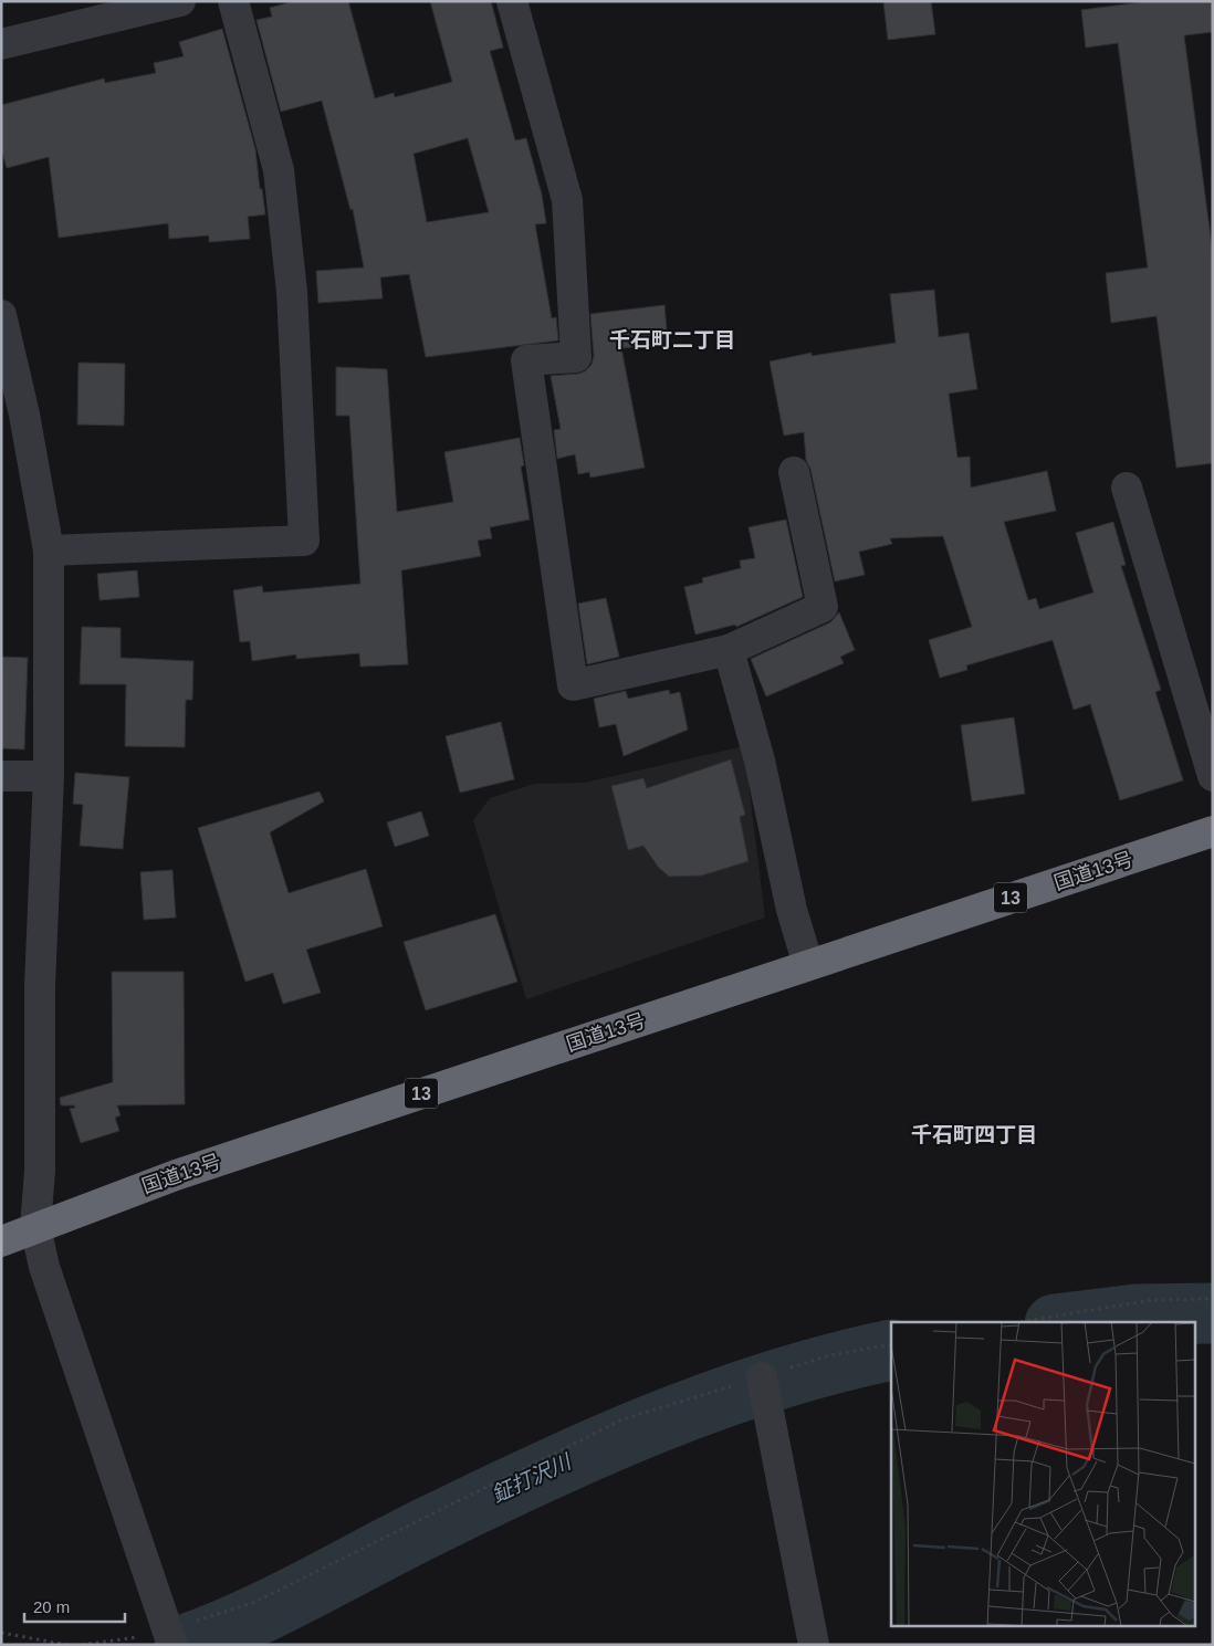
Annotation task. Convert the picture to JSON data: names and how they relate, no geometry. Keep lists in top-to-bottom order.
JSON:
{
  "streets": {
    "highway": ["国道13号", "13"]
  },
  "districts": ["千石町二丁目", "千石町四丁目"],
  "water": ["鉦打沢川"],
  "scale_bar": "20 m"
}
